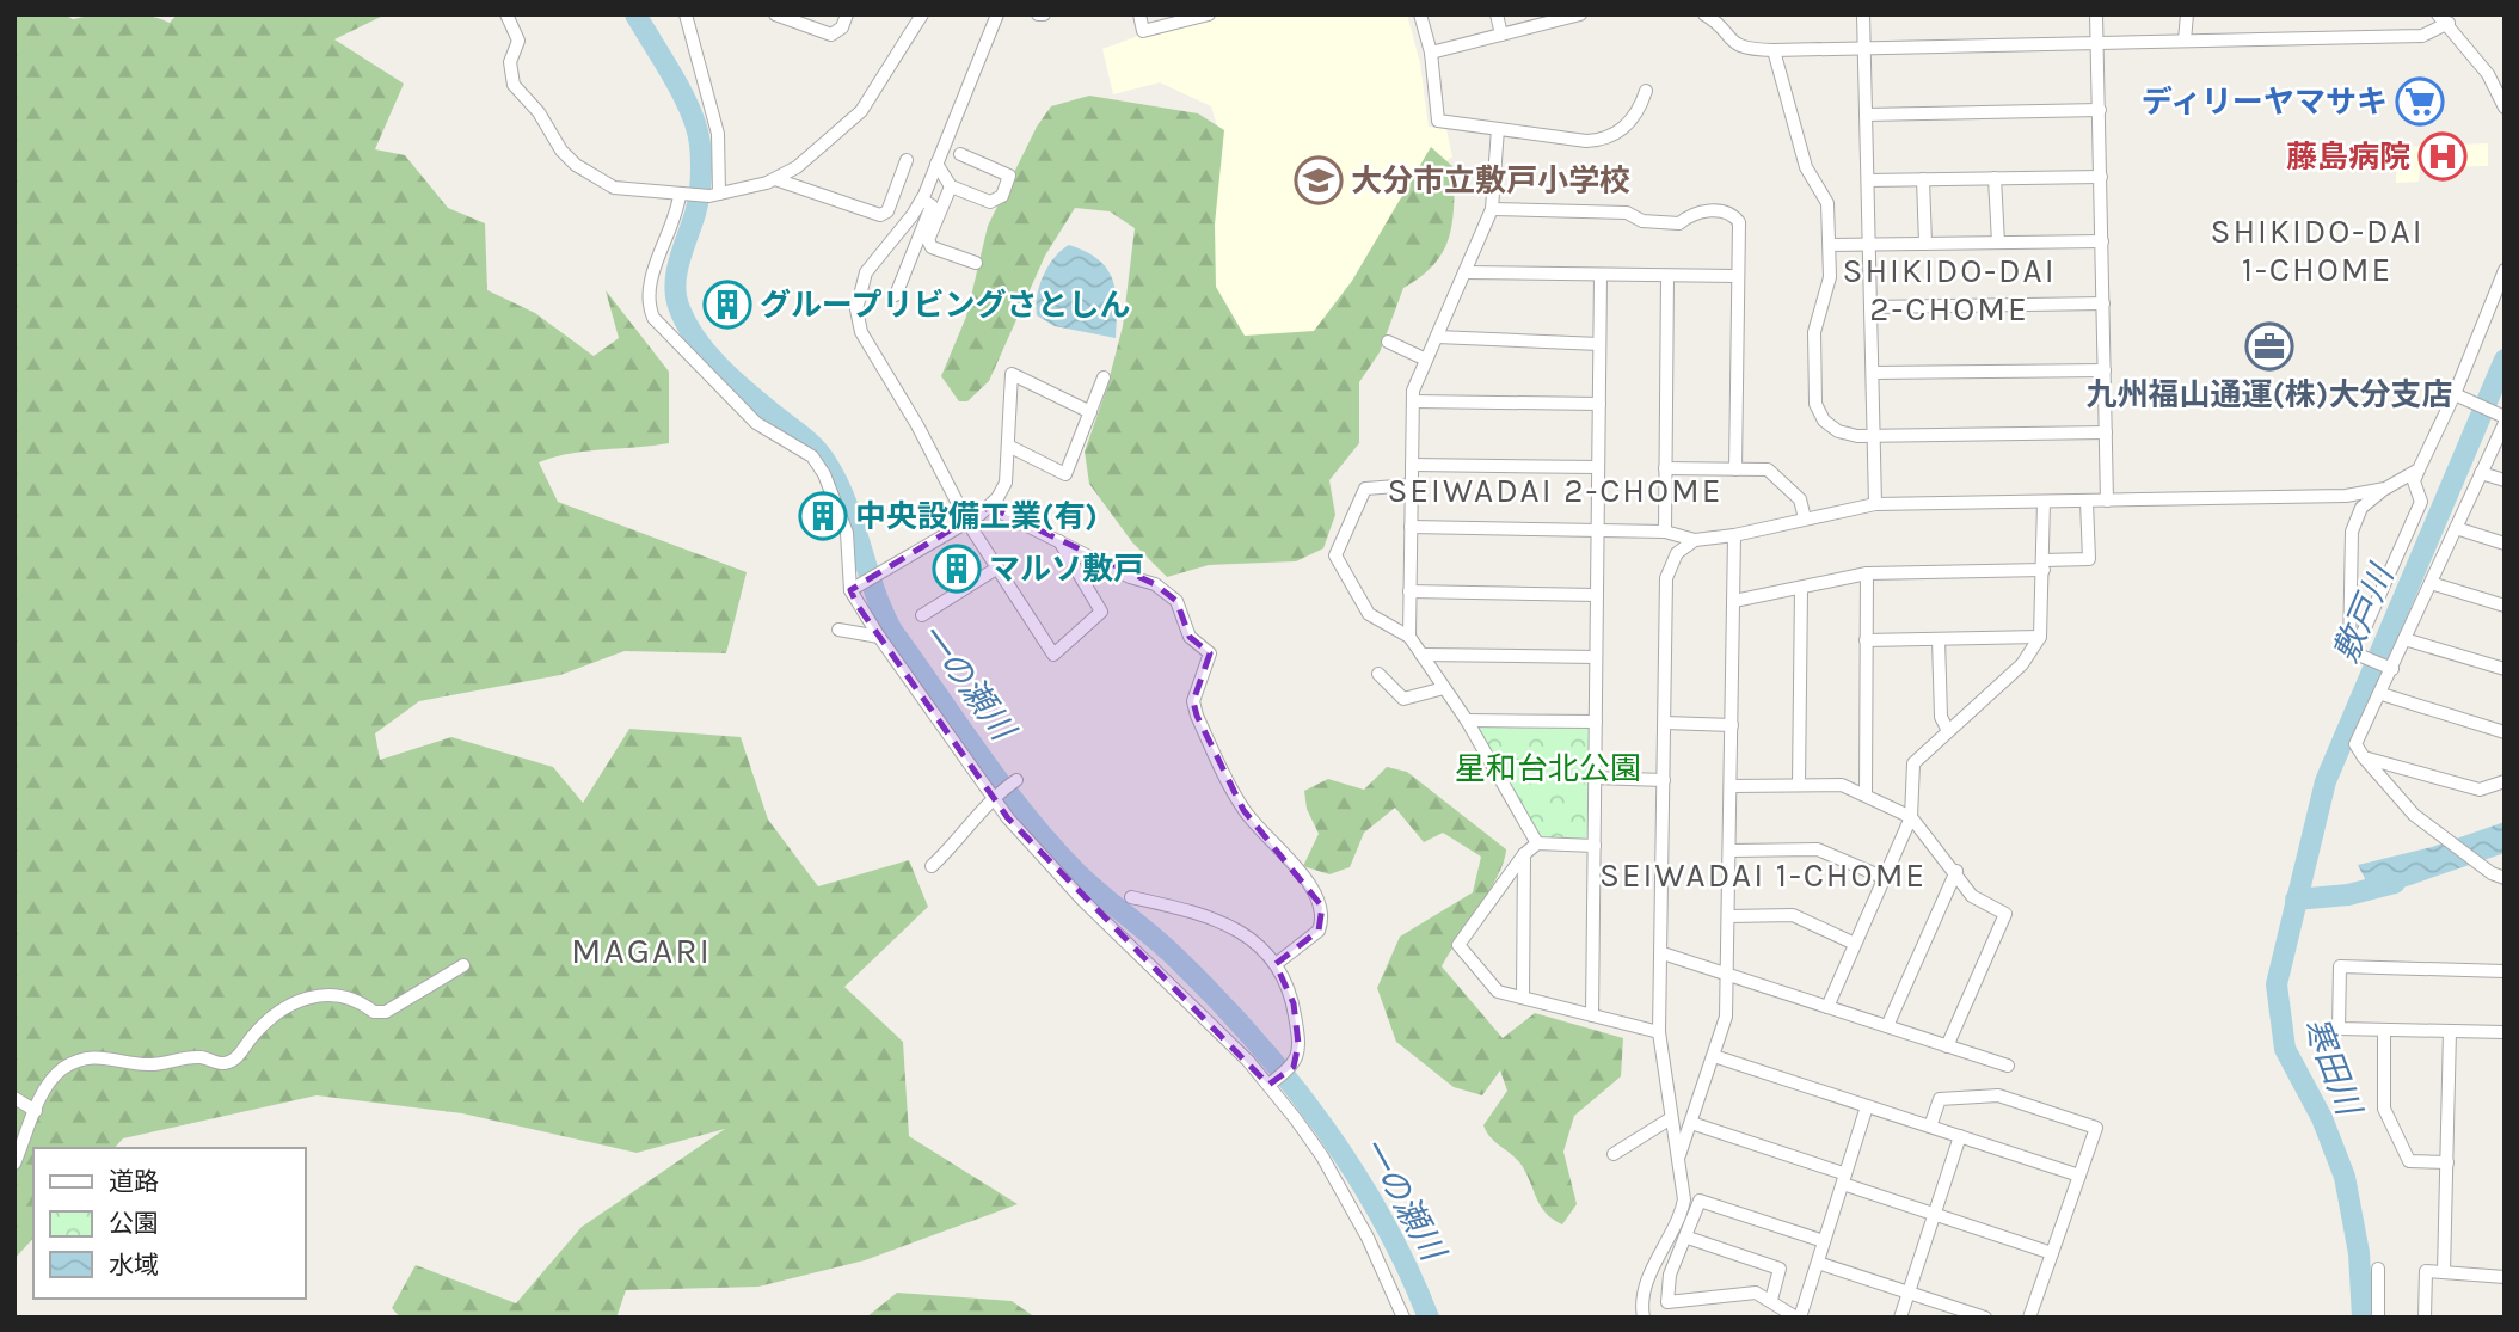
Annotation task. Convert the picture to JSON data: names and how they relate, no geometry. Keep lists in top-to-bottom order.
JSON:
{
  "districts": [
    "SHIKIDO-DAI 1-CHOME",
    "SHIKIDO-DAI 2-CHOME",
    "SEIWADAI 2-CHOME",
    "SEIWADAI 1-CHOME",
    "MAGARI"
  ],
  "water": ["敷戸川", "一の瀬川", "寒田川"],
  "parks": ["星和台北公園"],
  "places": {
    "supermarket": ["ディリーヤマサキ"],
    "hospital": ["藤島病院"],
    "school or university": ["大分市立敷戸小学校"],
    "building": ["グループリビングさとしん", "中央設備工業(有)", "マルソ敷戸"],
    "office": ["九州福山通運(株)大分支店"]
  },
  "legend": ["道路", "公園", "水域"]
}
